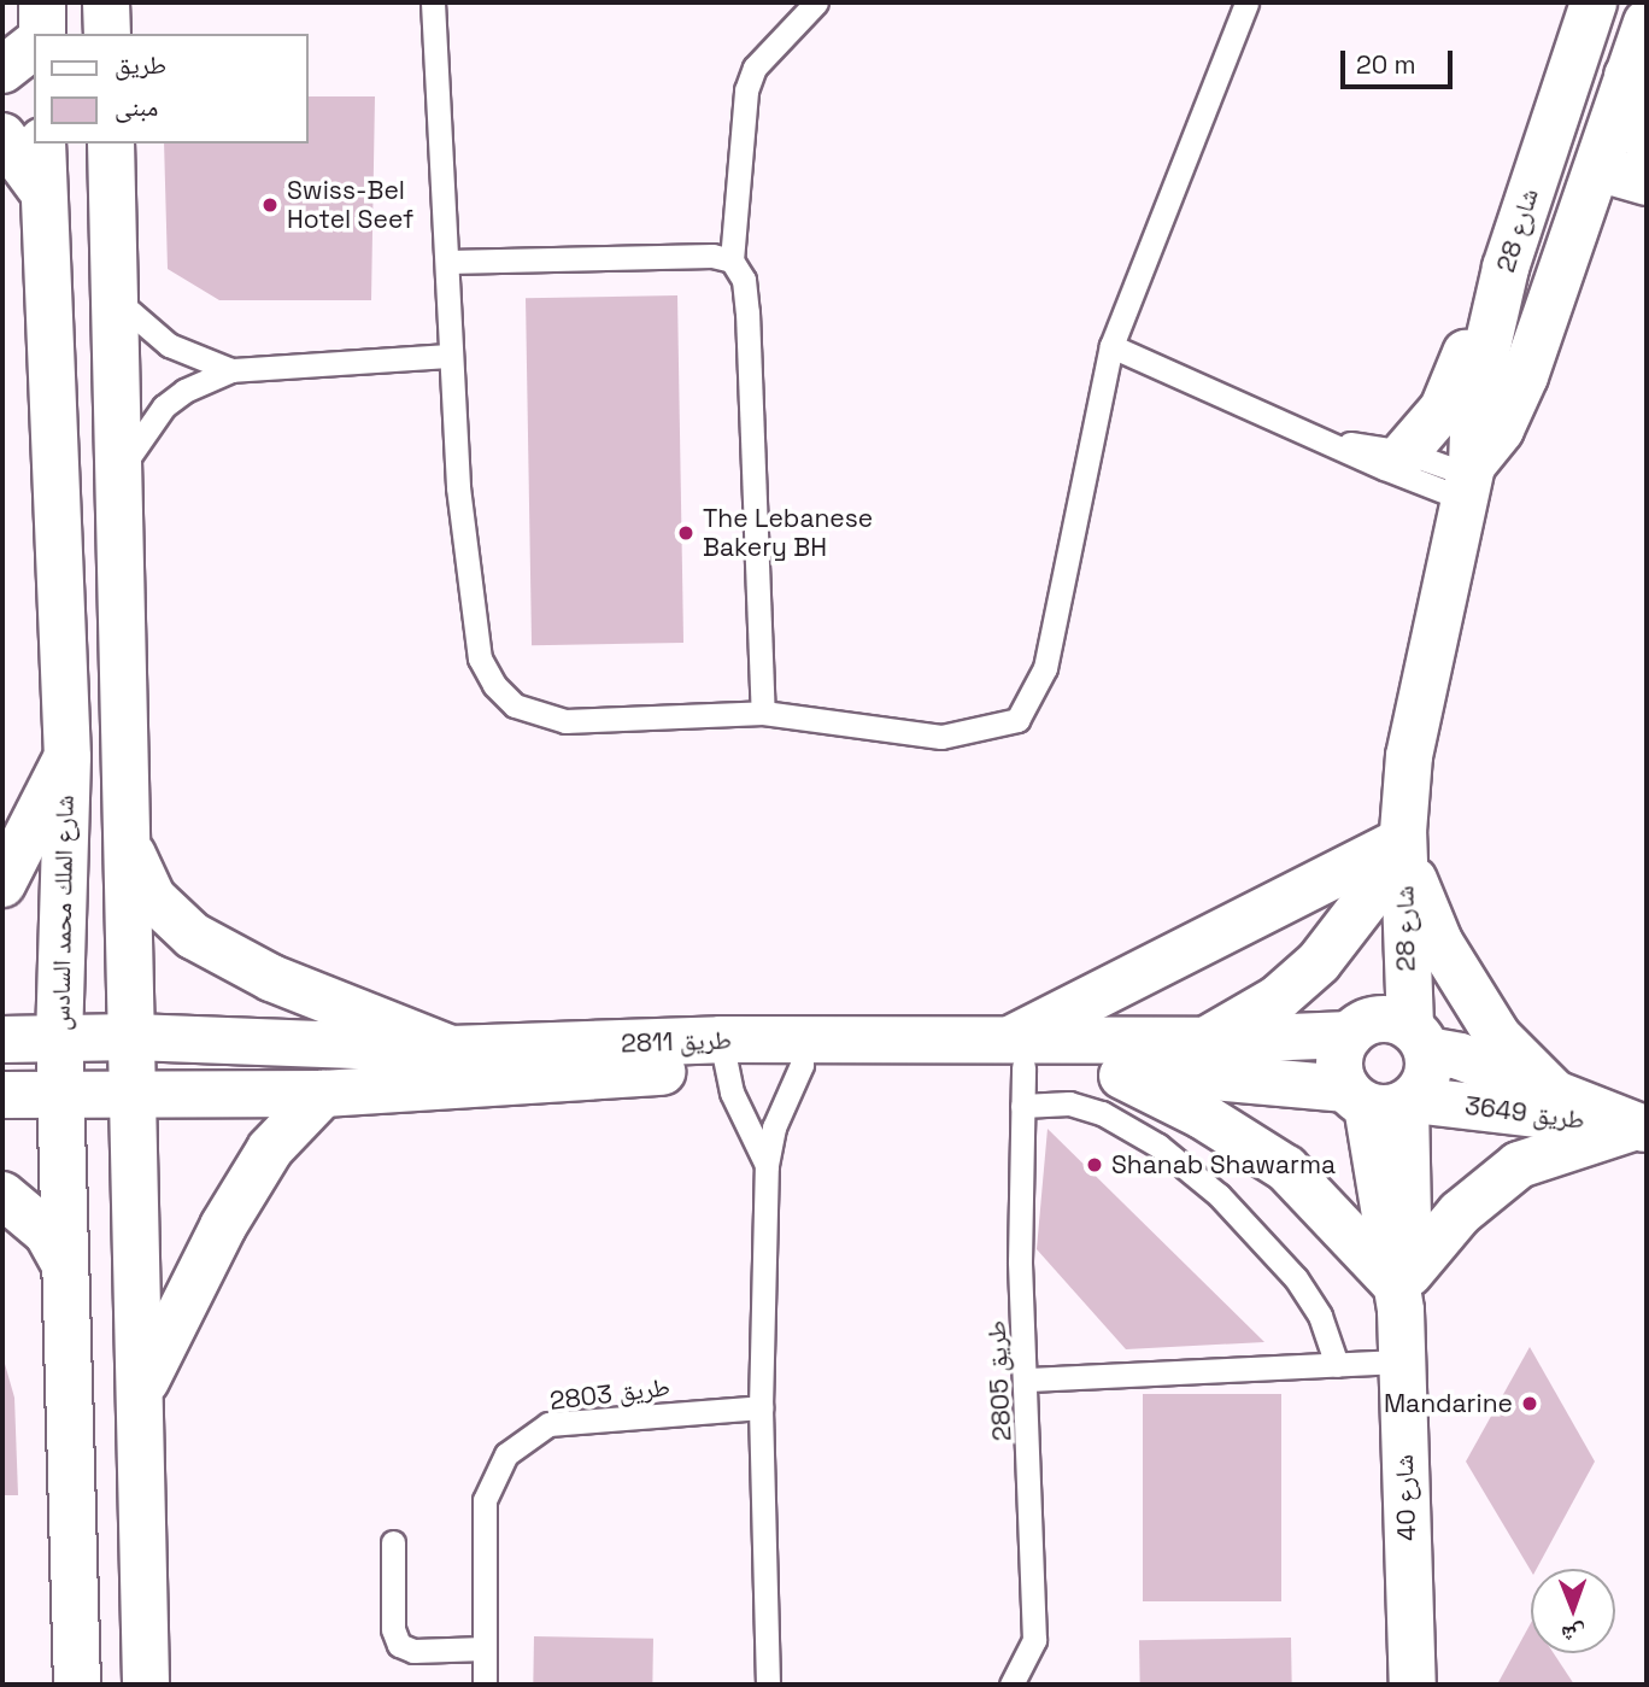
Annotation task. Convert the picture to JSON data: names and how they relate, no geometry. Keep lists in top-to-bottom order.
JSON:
{
  "streets": {
    "street": [
      "شارع 28",
      "شارع الملك محمد السادس",
      "طريق 2811",
      "طريق 3649",
      "شارع 40"
    ],
    "lane": ["طريق 2805", "طريق 2803"]
  },
  "crossings": [
    ["شارع 28", "طريق 2811"],
    ["شارع 28", "طريق 3649"],
    ["شارع 28", "شارع 40"],
    ["شارع الملك محمد السادس", "طريق 2811"],
    ["طريق 2811", "طريق 3649"],
    ["طريق 2811", "طريق 2805"],
    ["طريق 2811", "شارع 40"],
    ["طريق 3649", "شارع 40"]
  ],
  "places": [
    "Swiss-Bel Hotel Seef",
    "The Lebanese Bakery BH",
    "Shanab Shawarma",
    "Mandarine"
  ],
  "legend": ["طريق", "مبنى"],
  "scale_bar": "20 m",
  "north": "bottom"
}
